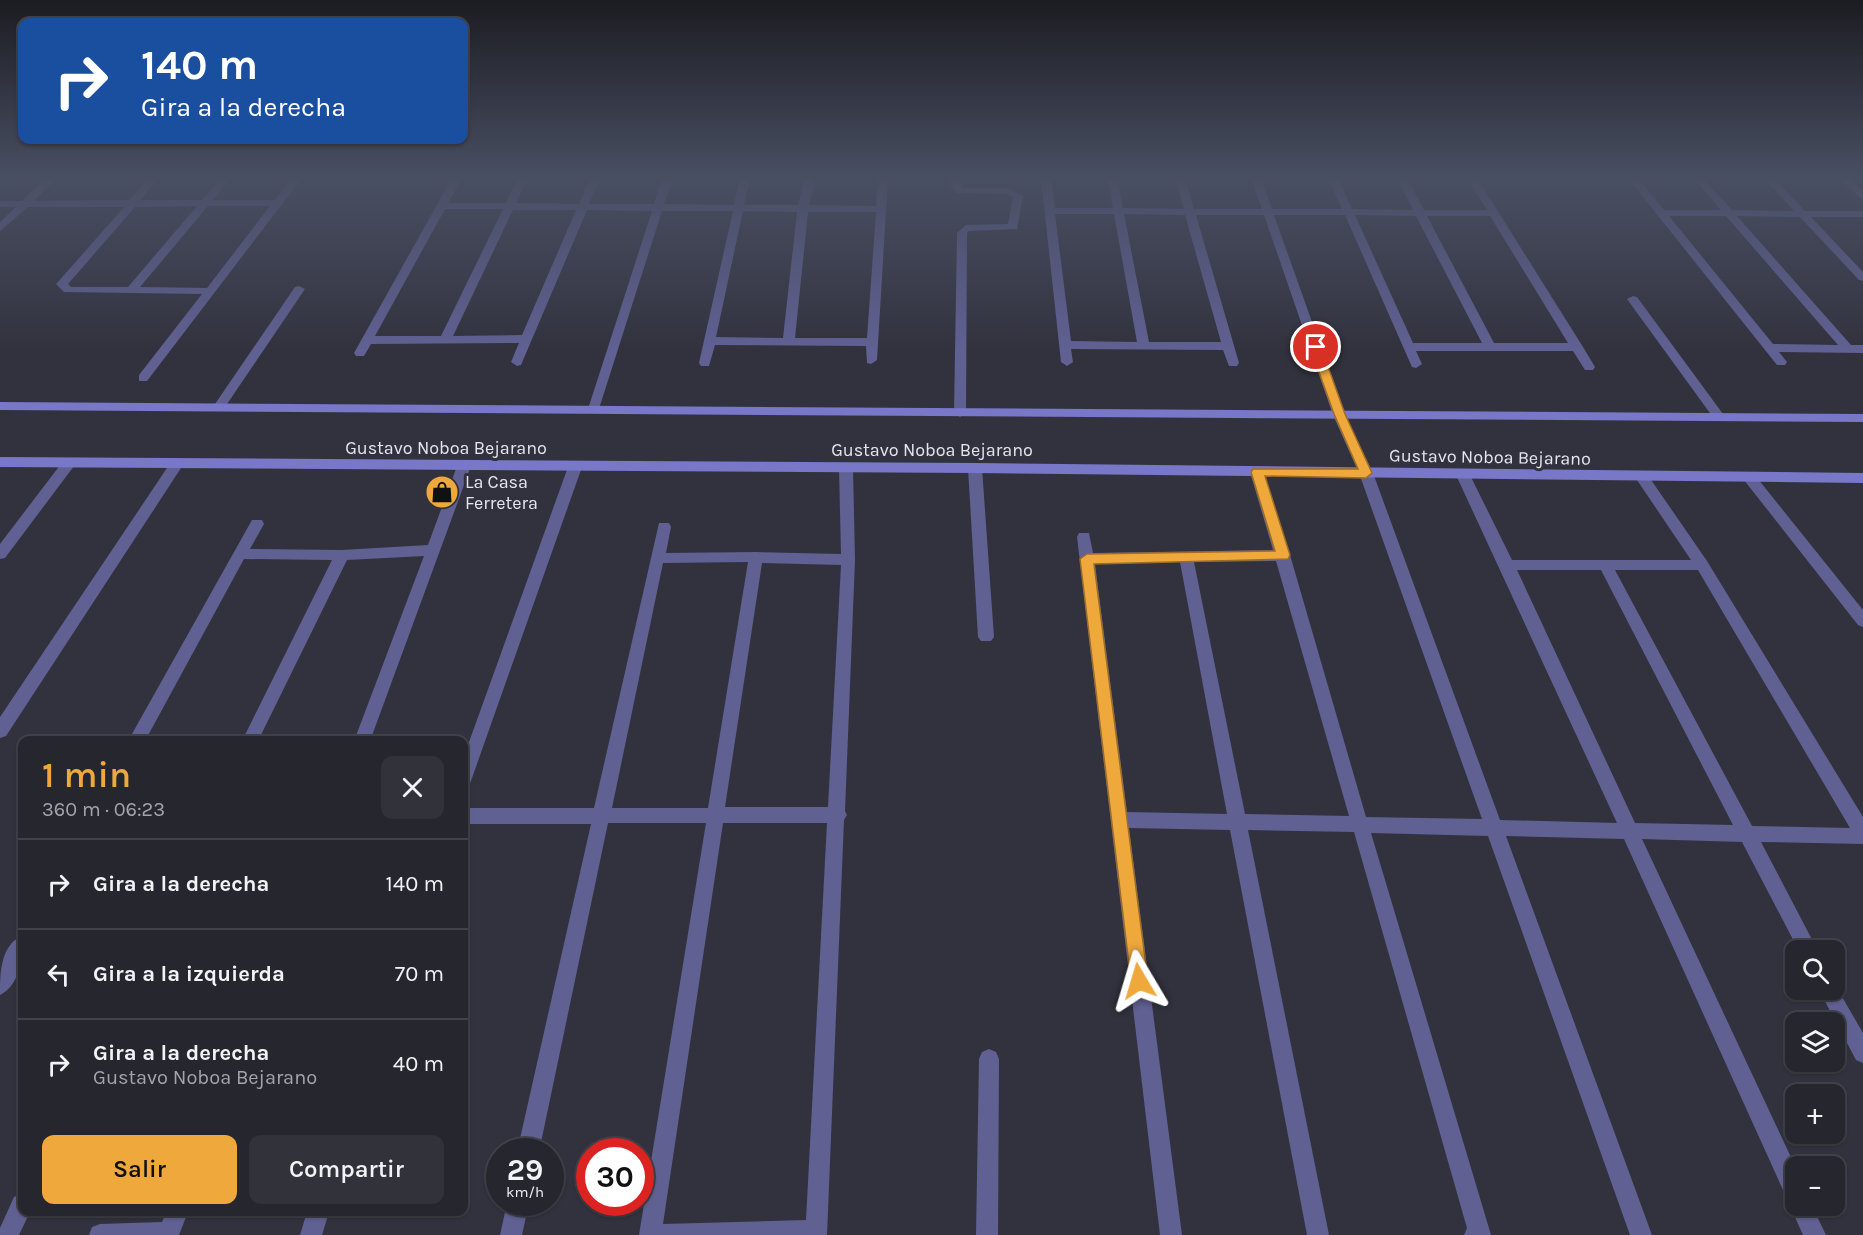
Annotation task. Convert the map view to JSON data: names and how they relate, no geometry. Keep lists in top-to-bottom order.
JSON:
{
  "streets": {
    "street": ["Gustavo Noboa Bejarano"]
  },
  "places": {
    "shop": ["La Casa Ferretera"]
  },
  "page": {
    "turn": ["140 m", "Gira a la derecha"],
    "heading": ["1 min", "360 m · 06:23"],
    "list": [
      {
        "name": "Gira a la derecha",
        "value": "140 m"
      },
      {
        "name": "Gira a la izquierda",
        "value": "70 m"
      },
      {
        "name": "Gira a la derecha",
        "note": "Gustavo Noboa Bejarano",
        "value": "40 m"
      }
    ],
    "map_buttons": ["+", "−"],
    "buttons": ["Salir", "Compartir"],
    "speed": "29 km/h",
    "limit": "30"
  }
}
